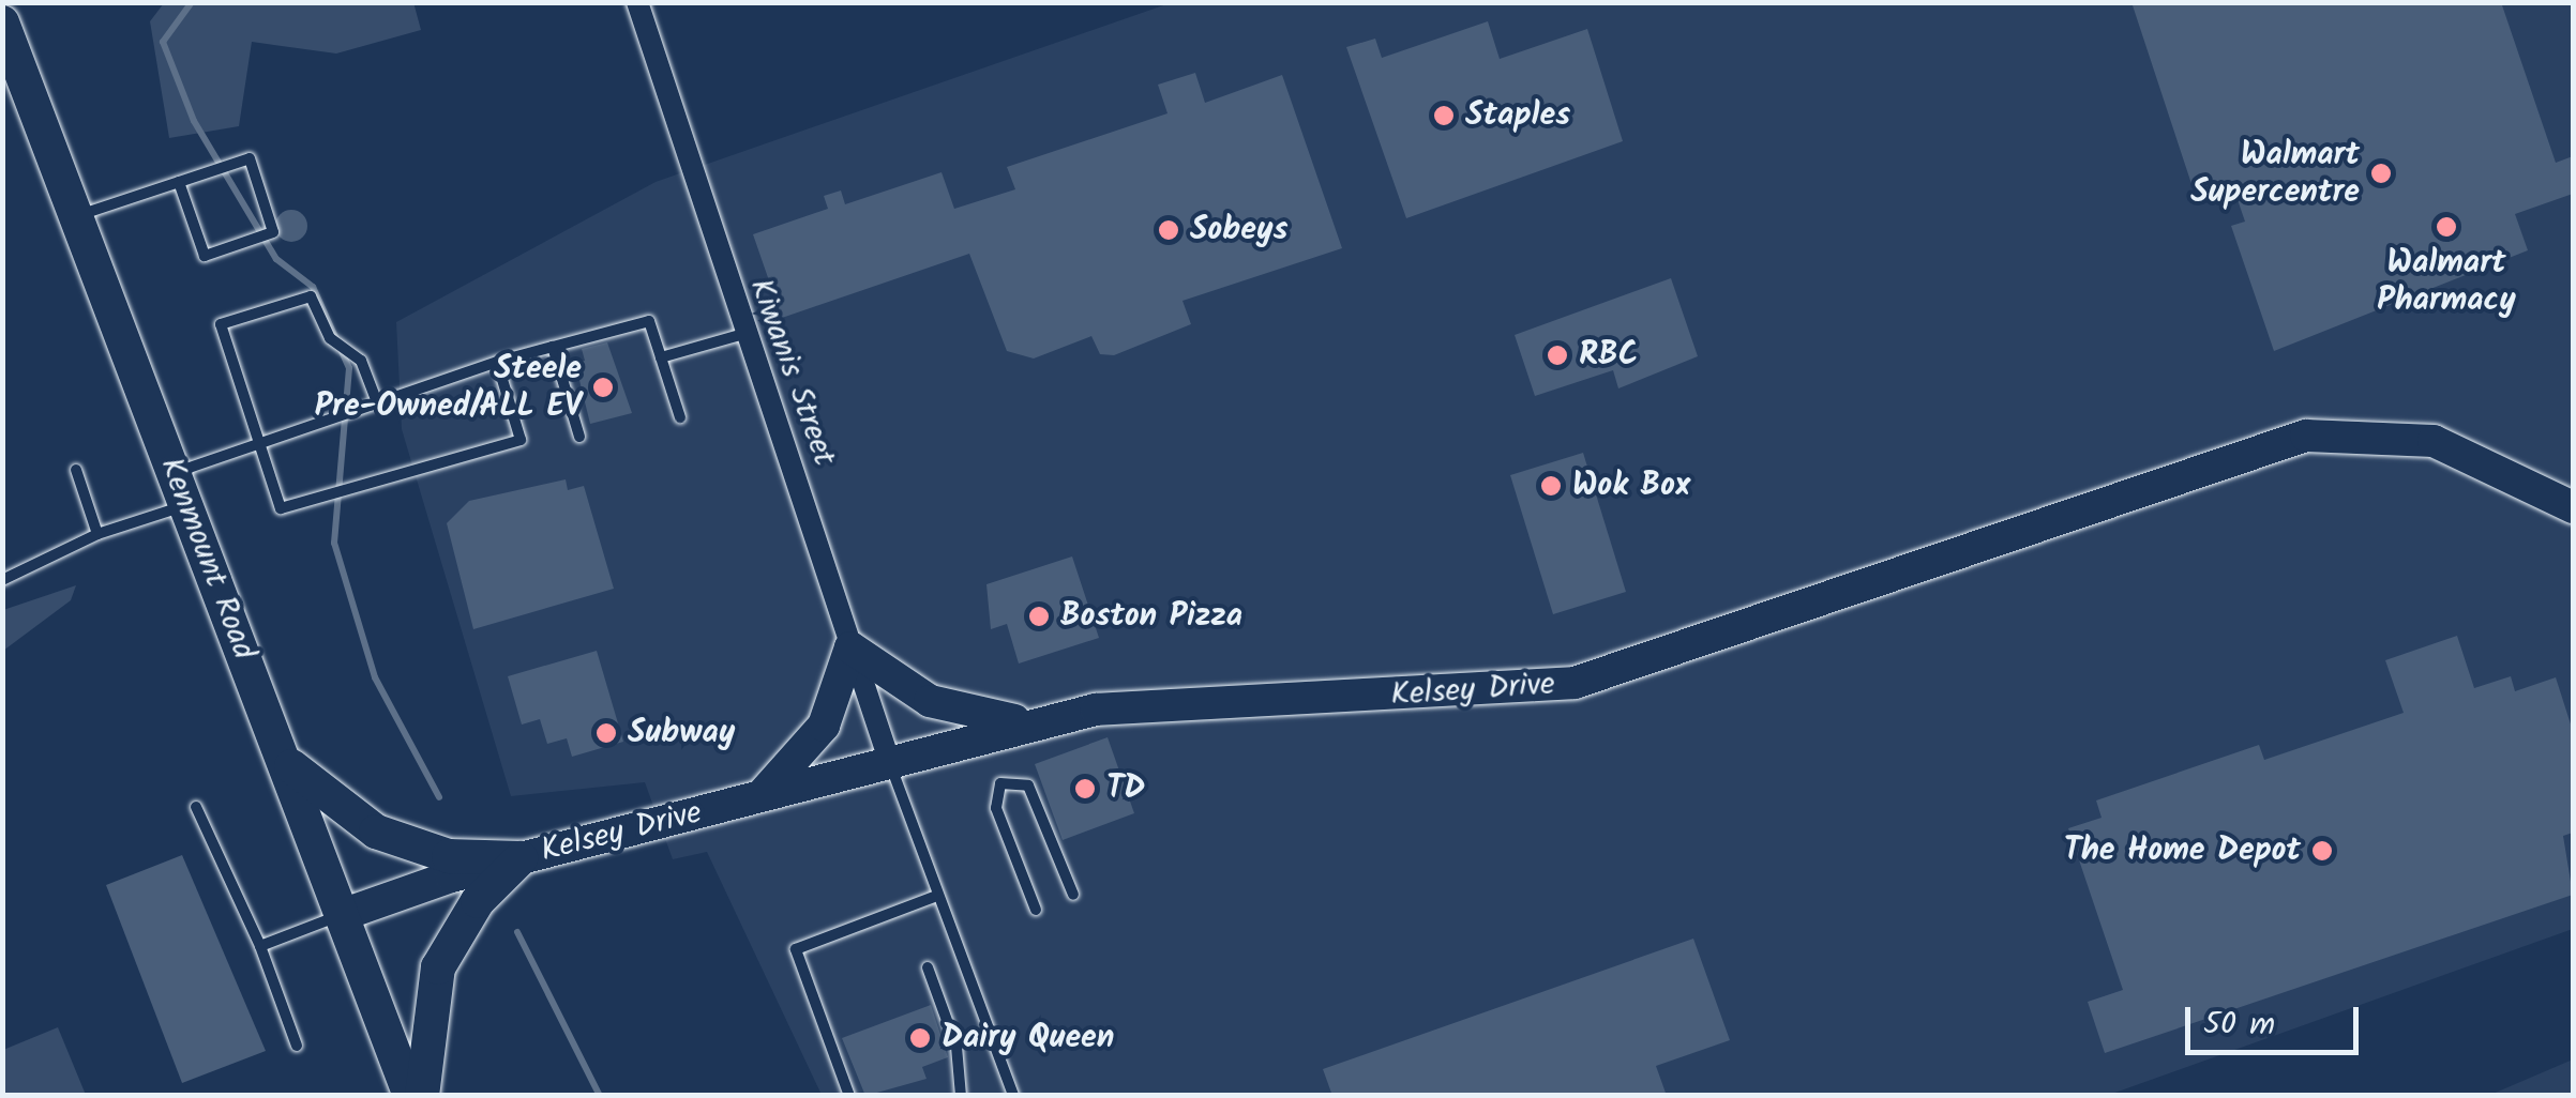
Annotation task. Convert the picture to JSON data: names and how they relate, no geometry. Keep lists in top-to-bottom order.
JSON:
{
  "streets": {
    "main road": ["Kenmount Road", "Kelsey Drive"],
    "street": ["Kiwanis Street"]
  },
  "crossings": [
    ["Kiwanis Street", "Kelsey Drive"],
    ["Kenmount Road", "Kelsey Drive"]
  ],
  "places": [
    "Staples",
    "Walmart Supercentre",
    "Walmart Pharmacy",
    "Sobeys",
    "RBC",
    "Steele Pre-Owned/ALL EV",
    "Wok Box",
    "Boston Pizza",
    "Subway",
    "TD",
    "The Home Depot",
    "Dairy Queen"
  ],
  "scale_bar": "50 m"
}
